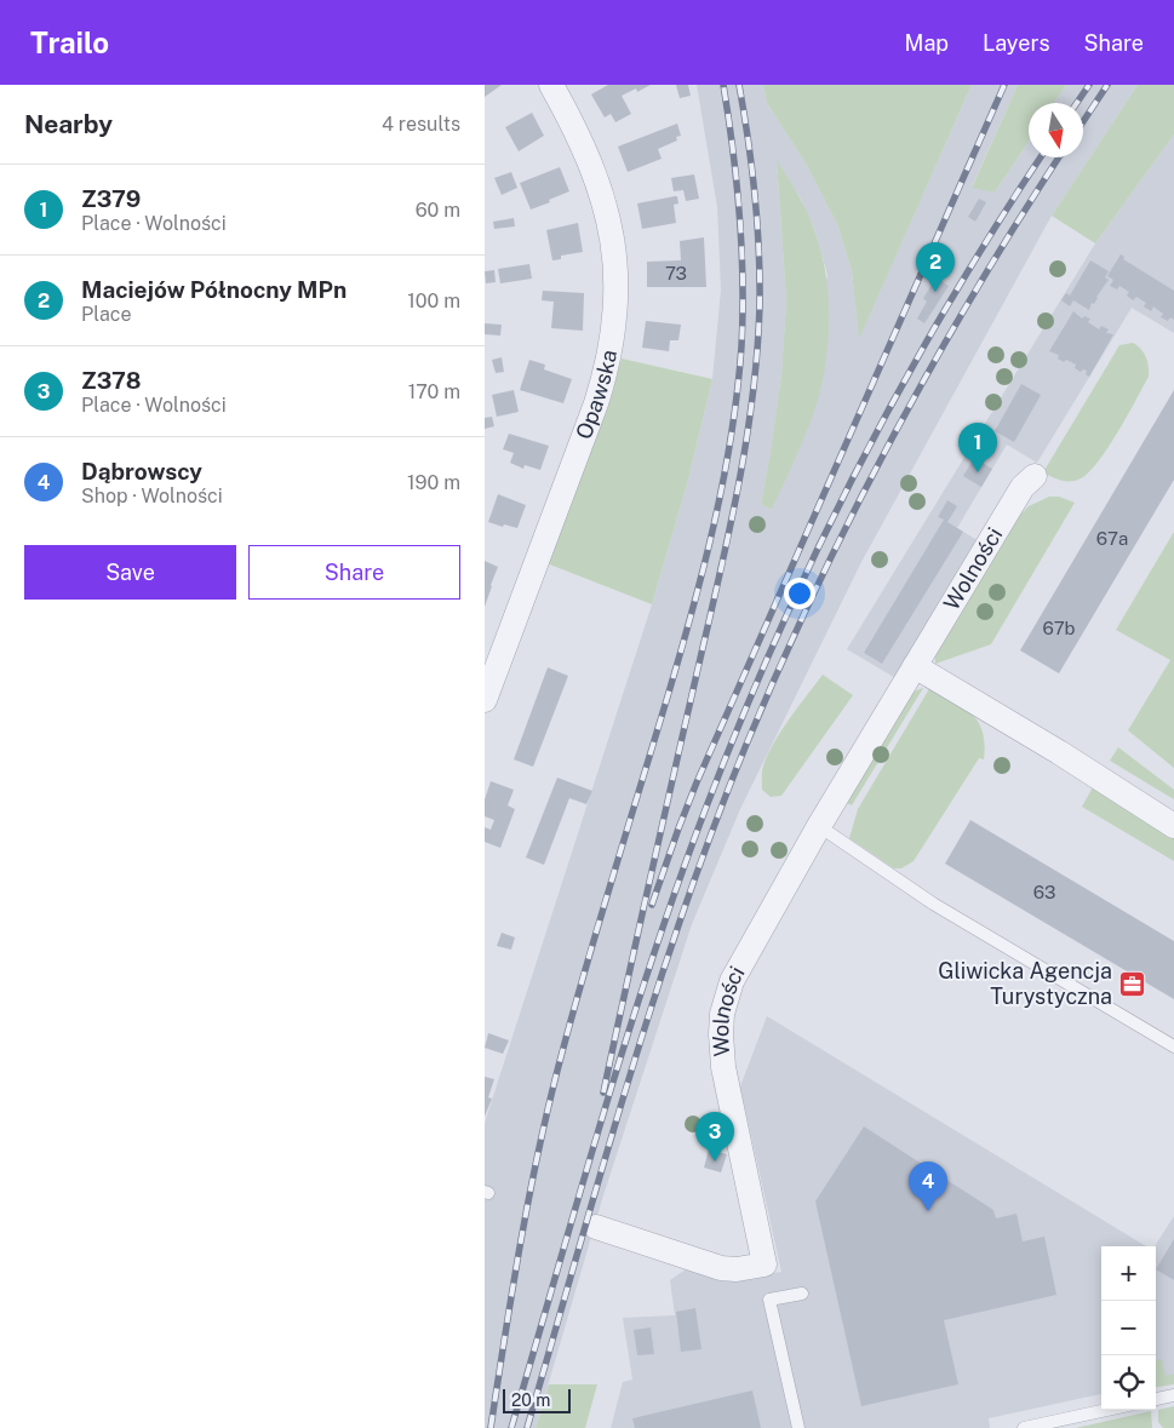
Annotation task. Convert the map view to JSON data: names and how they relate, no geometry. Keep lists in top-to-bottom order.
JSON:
{
  "streets": {
    "street": ["Opawska", "Wolności"]
  },
  "places": {
    "office": ["Gliwicka Agencja Turystyczna"]
  },
  "house_numbers": [
    "73",
    "67a",
    "67b",
    "63"
  ],
  "scale_bar": "20 m",
  "north": "bottom",
  "page": {
    "header": "Trailo",
    "nav": ["Map", "Layers", "Share"],
    "heading": ["Nearby", "4 results"],
    "list": [
      {
        "mark": "1",
        "name": "Z379",
        "note": "Place · Wolności",
        "value": "60 m"
      },
      {
        "mark": "2",
        "name": "Maciejów Północny MPn",
        "note": "Place",
        "value": "100 m"
      },
      {
        "mark": "3",
        "name": "Z378",
        "note": "Place · Wolności",
        "value": "170 m"
      },
      {
        "mark": "4",
        "name": "Dąbrowscy",
        "note": "Shop · Wolności",
        "value": "190 m"
      }
    ],
    "pins": [
      "2",
      "1",
      "3",
      "4"
    ],
    "buttons": ["Save", "Share"],
    "map_buttons": ["+", "−"],
    "scale": "20 m"
  }
}
